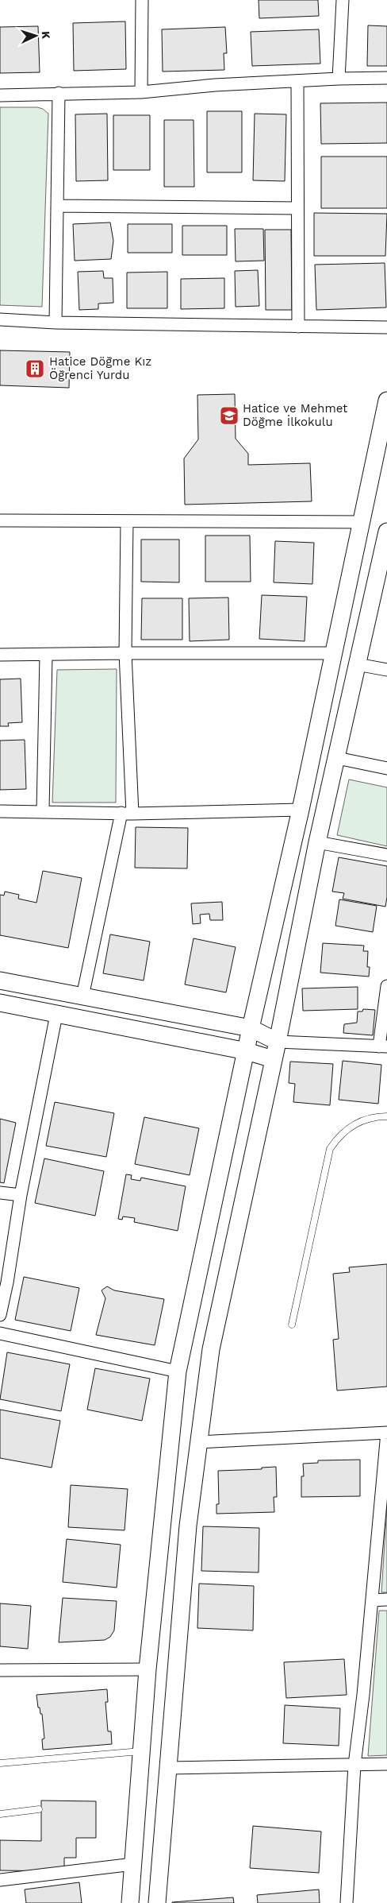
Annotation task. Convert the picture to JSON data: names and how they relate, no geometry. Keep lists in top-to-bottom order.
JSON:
{
  "places": {
    "building": ["Hatice Döğme Kız Öğrenci Yurdu"],
    "school or university": ["Hatice ve Mehmet Döğme İlkokulu"]
  },
  "north": "right"
}
